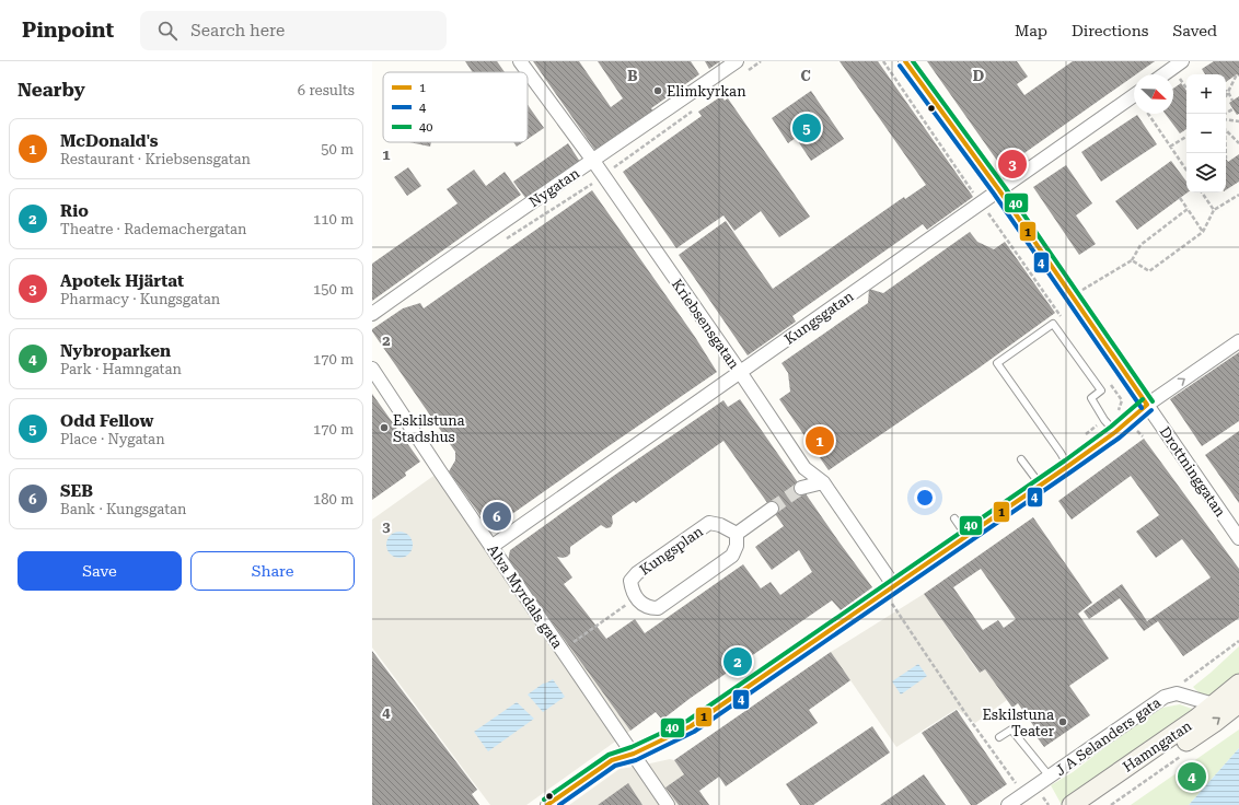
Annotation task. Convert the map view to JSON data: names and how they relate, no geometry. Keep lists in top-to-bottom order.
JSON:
{
  "streets": {
    "street": [
      "Nygatan",
      "Kungsgatan",
      "Kriebsensgatan",
      "Drottninggatan",
      "Kungsplan",
      "Alva Myrdals gata",
      "J A Selanders gata",
      "Hamngatan"
    ]
  },
  "crossings": [
    ["Nygatan", "Kriebsensgatan"],
    ["Kungsgatan", "Kriebsensgatan"],
    ["Kungsgatan", "Drottninggatan"],
    ["J A Selanders gata", "Hamngatan"]
  ],
  "places": ["Elimkyrkan", "Eskilstuna Stadshus", "Eskilstuna Teater"],
  "lines": ["transit line 1", "transit line 40", "transit line 4"],
  "legend": ["1", "4", "40"],
  "north": "bottom right",
  "page": {
    "header": "Pinpoint",
    "search": "Search here",
    "nav": ["Map", "Directions", "Saved"],
    "heading": ["Nearby", "6 results"],
    "map_buttons": ["+", "−"],
    "pins": [
      "5",
      "3",
      "1",
      "6",
      "2",
      "4"
    ],
    "list": [
      {
        "mark": "1",
        "name": "McDonald's",
        "note": "Restaurant · Kriebsensgatan",
        "value": "50 m"
      },
      {
        "mark": "2",
        "name": "Rio",
        "note": "Theatre · Rademachergatan",
        "value": "110 m"
      },
      {
        "mark": "3",
        "name": "Apotek Hjärtat",
        "note": "Pharmacy · Kungsgatan",
        "value": "150 m"
      },
      {
        "mark": "4",
        "name": "Nybroparken",
        "note": "Park · Hamngatan",
        "value": "170 m"
      },
      {
        "mark": "5",
        "name": "Odd Fellow",
        "note": "Place · Nygatan",
        "value": "170 m"
      },
      {
        "mark": "6",
        "name": "SEB",
        "note": "Bank · Kungsgatan",
        "value": "180 m"
      }
    ],
    "buttons": ["Save", "Share"]
  },
  "grid": {
    "columns": ["B", "C", "D"],
    "rows": [
      "1",
      "2",
      "3",
      "4"
    ]
  }
}
